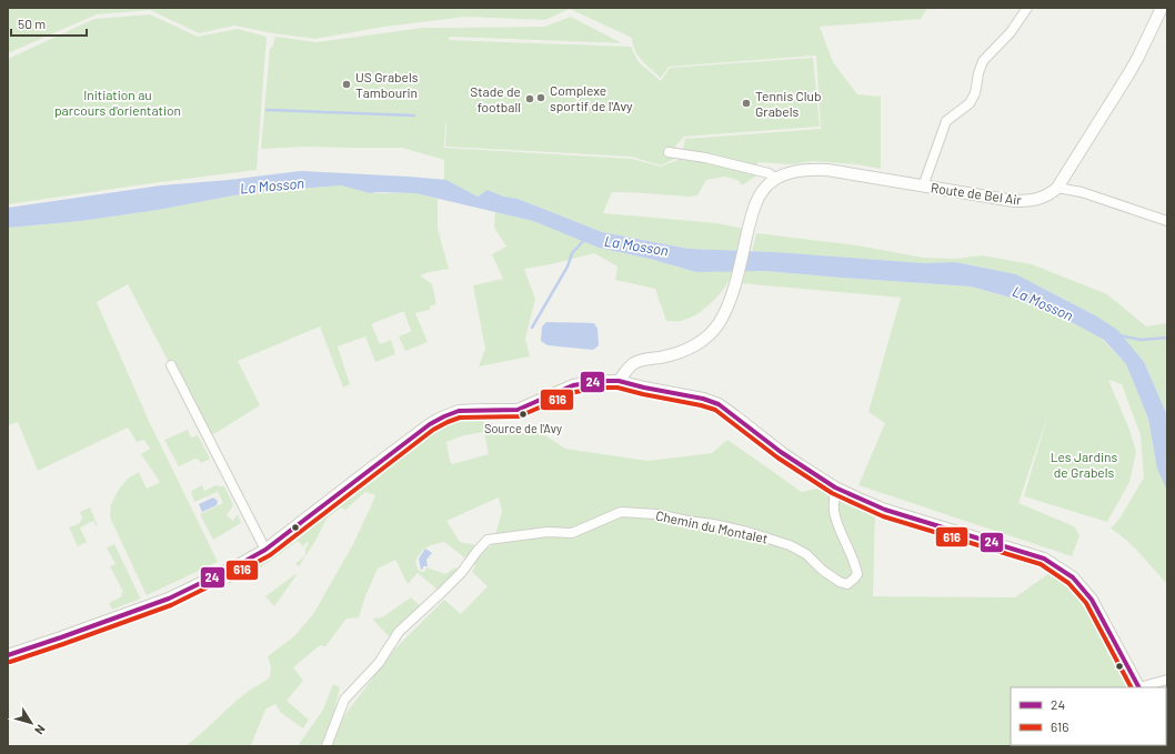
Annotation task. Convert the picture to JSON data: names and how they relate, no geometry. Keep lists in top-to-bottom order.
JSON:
{
  "streets": {
    "street": ["Route de Bel Air", "Chemin du Montalet"]
  },
  "water": ["La Mosson"],
  "parks": ["Initiation au parcours d'orientation", "Les Jardins de Grabels"],
  "places": [
    "US Grabels Tambourin",
    "Complexe sportif de l'Avy",
    "Stade de football",
    "Tennis Club Grabels",
    "Source de l'Avy"
  ],
  "lines": ["transit line 24", "transit line 616"],
  "legend": ["24", "616"],
  "scale_bar": "50 m",
  "north": "bottom right"
}
